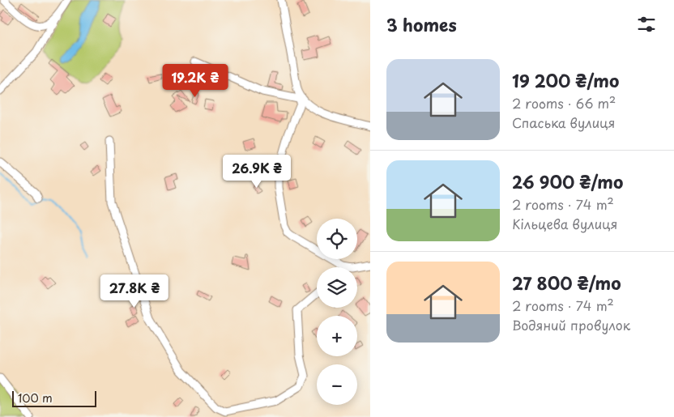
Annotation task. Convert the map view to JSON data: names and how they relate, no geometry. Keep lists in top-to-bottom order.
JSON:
{
  "scale_bar": "100 m",
  "page": {
    "heading": "3 homes",
    "list": [
      {
        "name": "19 200 ₴/mo",
        "note": "2 rooms · 66 m² · Спаська вулиця"
      },
      {
        "name": "26 900 ₴/mo",
        "note": "2 rooms · 74 m² · Кільцева вулиця"
      },
      {
        "name": "27 800 ₴/mo",
        "note": "2 rooms · 74 m² · Водяний провулок"
      }
    ],
    "price": ["19.2K ₴", "26.9K ₴", "27.8K ₴"],
    "map_buttons": ["+", "−"],
    "scale": "100 m"
  }
}
